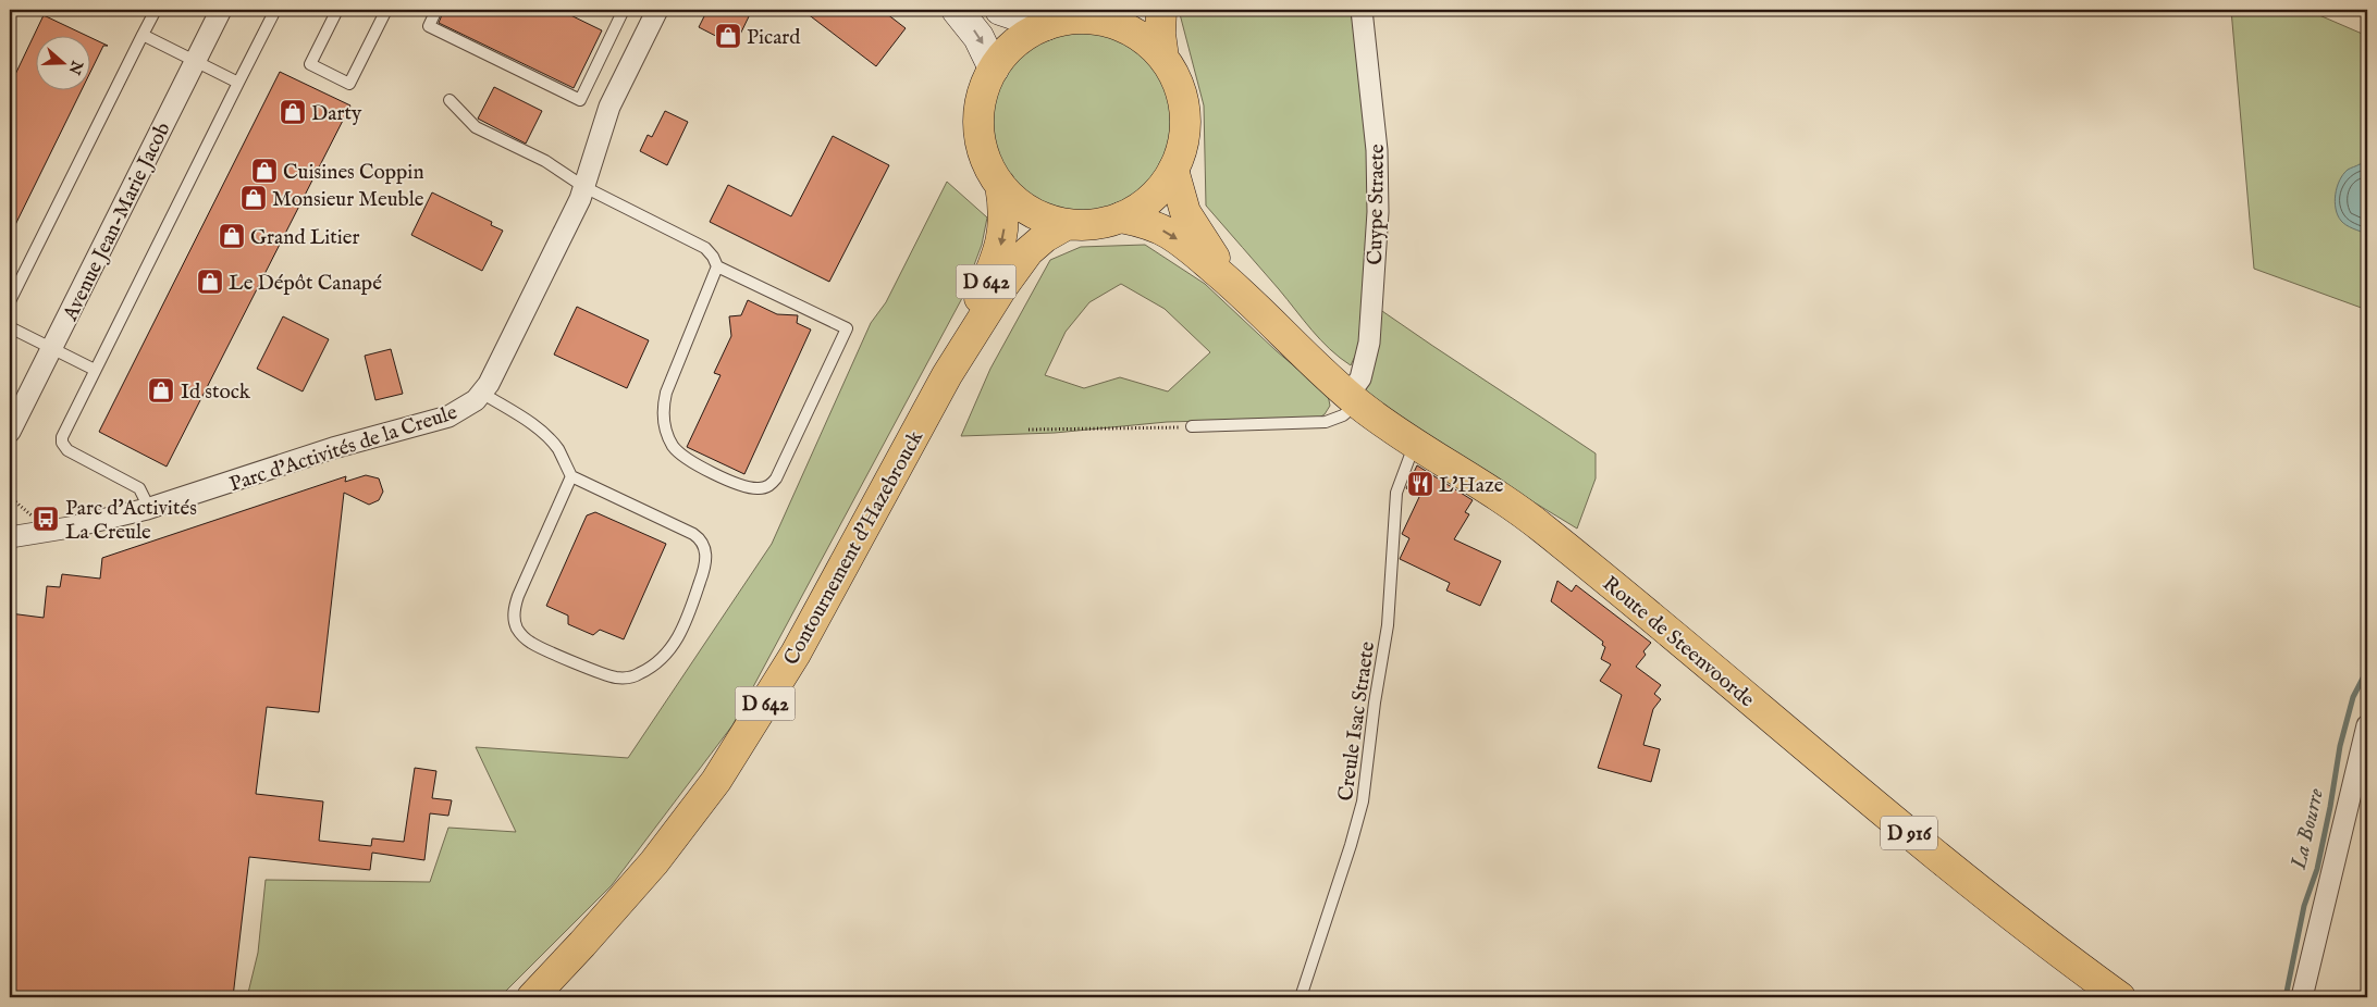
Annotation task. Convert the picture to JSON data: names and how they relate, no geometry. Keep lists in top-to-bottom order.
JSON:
{
  "streets": {
    "main road": [
      "D 642",
      "Contournement d'Hazebrouck",
      "Route de Steenvoorde",
      "D 916"
    ],
    "street": ["Cuype Straete", "Avenue Jean-Marie Jacob", "Parc d'Activités de la Creule"],
    "lane": ["Creule Isac Straete"]
  },
  "crossings": [
    ["Cuype Straete", "Route de Steenvoorde"],
    ["Route de Steenvoorde", "Creule Isac Straete"]
  ],
  "water": ["La Bourre"],
  "places": {
    "shop": [
      "Picard",
      "Darty",
      "Cuisines Coppin",
      "Monsieur Meuble",
      "Grand Litier",
      "Le Dépôt Canapé",
      "Id stock"
    ],
    "restaurant": ["L'Haze"],
    "bus stop": ["Parc d'Activités La Creule"]
  },
  "north": "right"
}
